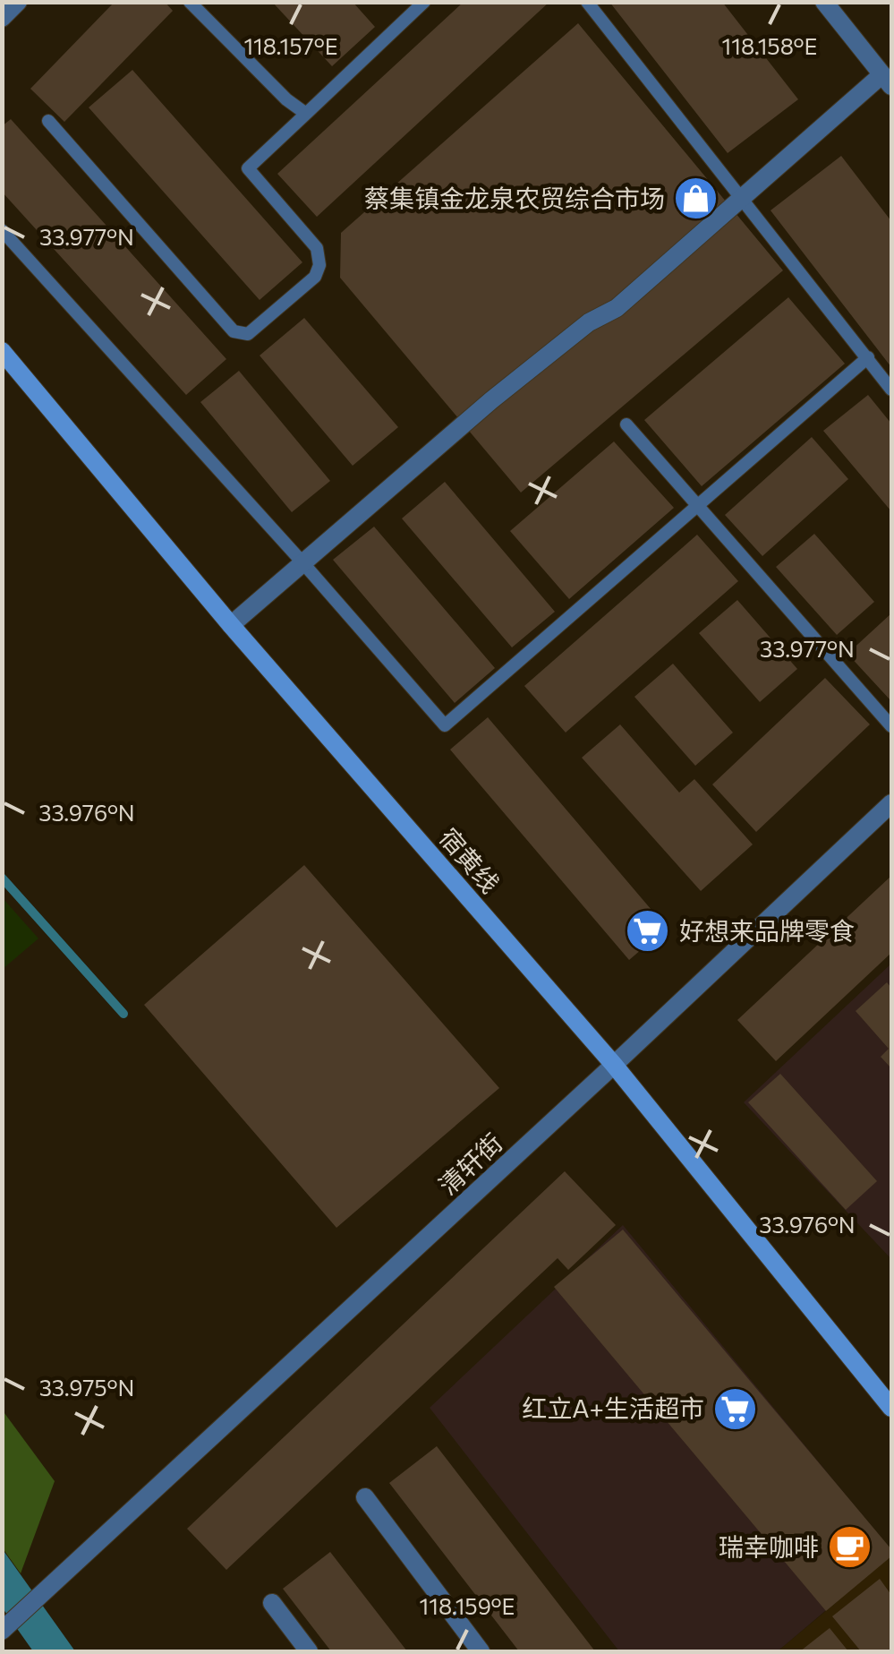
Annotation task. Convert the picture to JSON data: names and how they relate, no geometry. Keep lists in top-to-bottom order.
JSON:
{
  "streets": {
    "main road": ["宿黄线"],
    "street": ["清轩街"]
  },
  "crossings": [
    ["宿黄线", "清轩街"]
  ],
  "places": {
    "shop": ["蔡集镇金龙泉农贸综合市场"],
    "supermarket": ["好想来品牌零食", "红立A+生活超市"],
    "cafe": ["瑞幸咖啡"]
  },
  "coordinates": [
    "118.157°E",
    "118.158°E",
    "33.977°N",
    "33.976°N",
    "33.975°N",
    "118.159°E"
  ]
}
